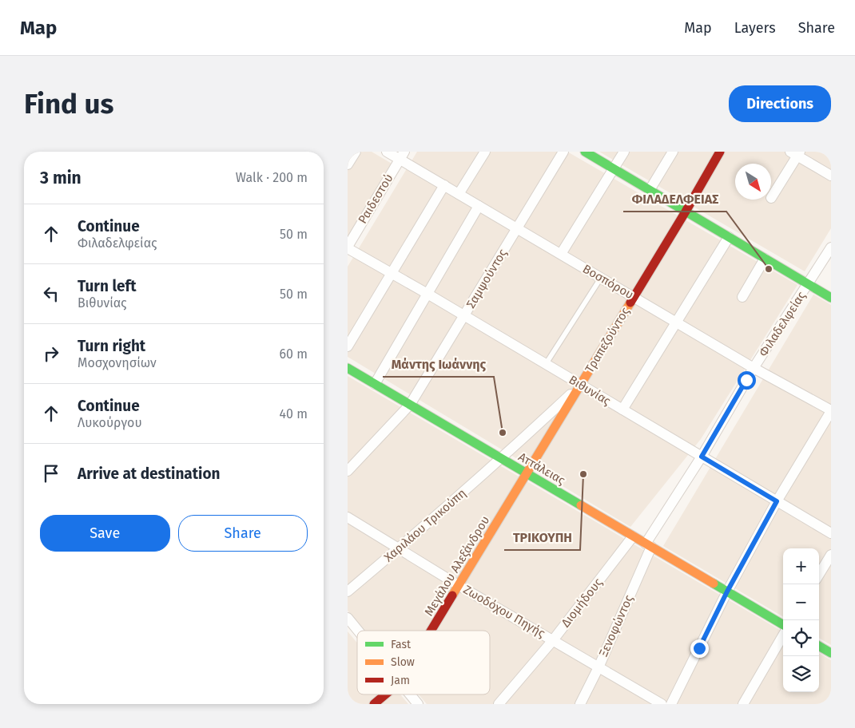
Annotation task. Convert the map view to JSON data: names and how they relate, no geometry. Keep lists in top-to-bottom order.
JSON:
{
  "streets": {
    "street": [
      "Ραιδεστού",
      "Σαμψούντος",
      "Βοσπόρου",
      "Φιλαδελφείας",
      "Τραπεζούντος",
      "Βιθυνίας",
      "Αττάλειας",
      "Χαριλάου Τρικούπη",
      "Μεγάλου Αλεξάνδρου",
      "Διομήδους",
      "Ζωοδόχου Πηγής",
      "Ξενοφώντος"
    ]
  },
  "crossings": [
    ["Ραιδεστού", "Βοσπόρου"],
    ["Ραιδεστού", "Βιθυνίας"],
    ["Σαμψούντος", "Βοσπόρου"],
    ["Σαμψούντος", "Βιθυνίας"],
    ["Σαμψούντος", "Αττάλειας"],
    ["Βοσπόρου", "Φιλαδελφείας"],
    ["Βοσπόρου", "Τραπεζούντος"],
    ["Φιλαδελφείας", "Βιθυνίας"],
    ["Φιλαδελφείας", "Αττάλειας"],
    ["Φιλαδελφείας", "Ξενοφώντος"],
    ["Τραπεζούντος", "Βιθυνίας"],
    ["Τραπεζούντος", "Αττάλειας"],
    ["Τραπεζούντος", "Χαριλάου Τρικούπη"],
    ["Τραπεζούντος", "Μεγάλου Αλεξάνδρου"],
    ["Αττάλειας", "Χαριλάου Τρικούπη"],
    ["Αττάλειας", "Μεγάλου Αλεξάνδρου"],
    ["Αττάλειας", "Διομήδους"],
    ["Αττάλειας", "Ξενοφώντος"],
    ["Χαριλάου Τρικούπη", "Ζωοδόχου Πηγής"],
    ["Μεγάλου Αλεξάνδρου", "Ζωοδόχου Πηγής"],
    ["Διομήδους", "Ζωοδόχου Πηγής"],
    ["Ζωοδόχου Πηγής", "Ξενοφώντος"]
  ],
  "places": ["ΦΙΛΑΔΕΛΦΕΙΑΣ", "Μάντης Ιωάννης", "ΤΡΙΚΟΥΠΗ"],
  "legend": ["Fast", "Slow", "Jam"],
  "north": "bottom right",
  "page": {
    "header": "Map",
    "nav": ["Map", "Layers", "Share"],
    "buttons": [
      "Directions",
      ["Save", "Share"]
    ],
    "title": "Find us",
    "heading": ["3 min", "Walk · 200 m"],
    "list": [
      ["Continue", "Φιλαδελφείας", "50 m"],
      ["Turn left", "Βιθυνίας", "50 m"],
      ["Turn right", "Μοσχονησίων", "60 m"],
      ["Continue", "Λυκούργου", "40 m"],
      "Arrive at destination"
    ],
    "map_buttons": ["+", "−"]
  }
}
